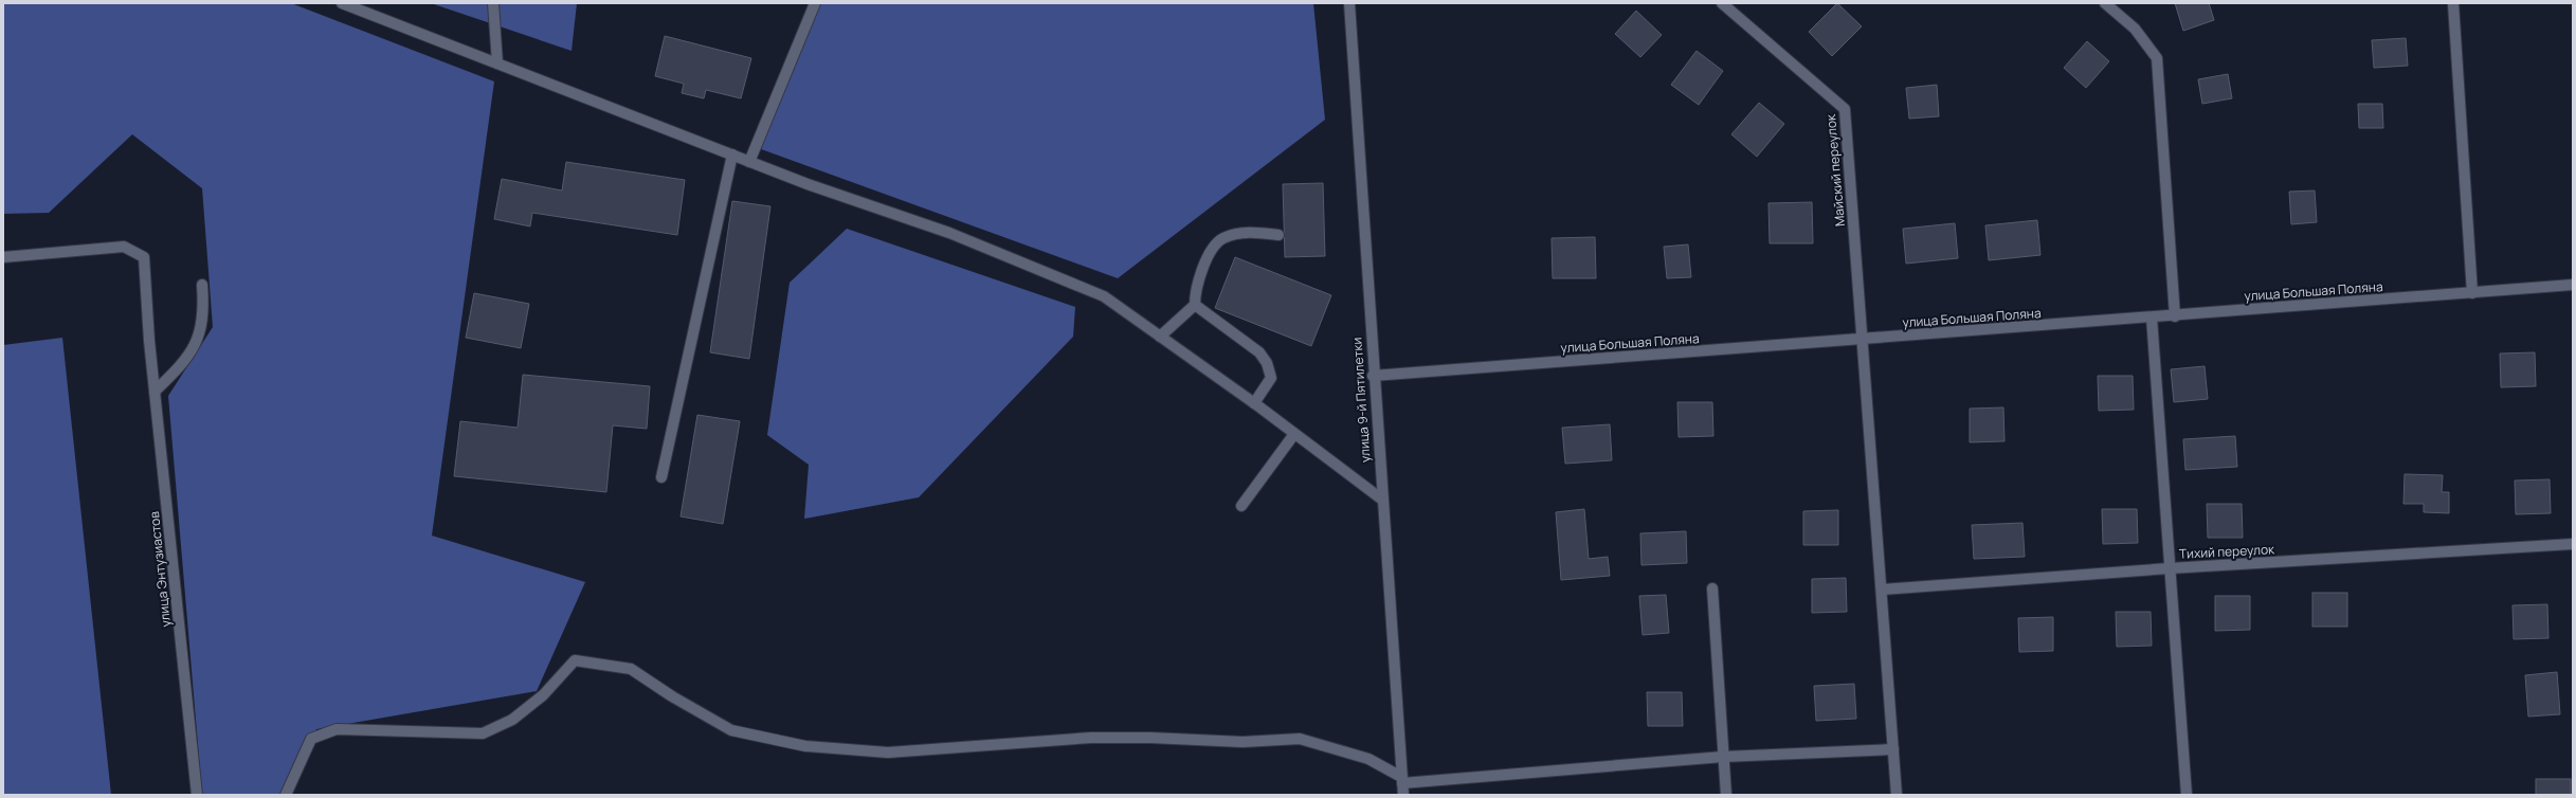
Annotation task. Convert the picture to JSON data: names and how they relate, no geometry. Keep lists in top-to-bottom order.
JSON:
{
  "streets": {
    "street": [
      "Майский переулок",
      "улица Большая Поляна",
      "улица 9-й Пятилетки",
      "Тихий переулок",
      "улица Энтузиастов"
    ]
  },
  "crossings": [
    ["Майский переулок", "улица Большая Поляна"],
    ["Майский переулок", "Тихий переулок"],
    ["улица Большая Поляна", "улица 9-й Пятилетки"]
  ]
}
